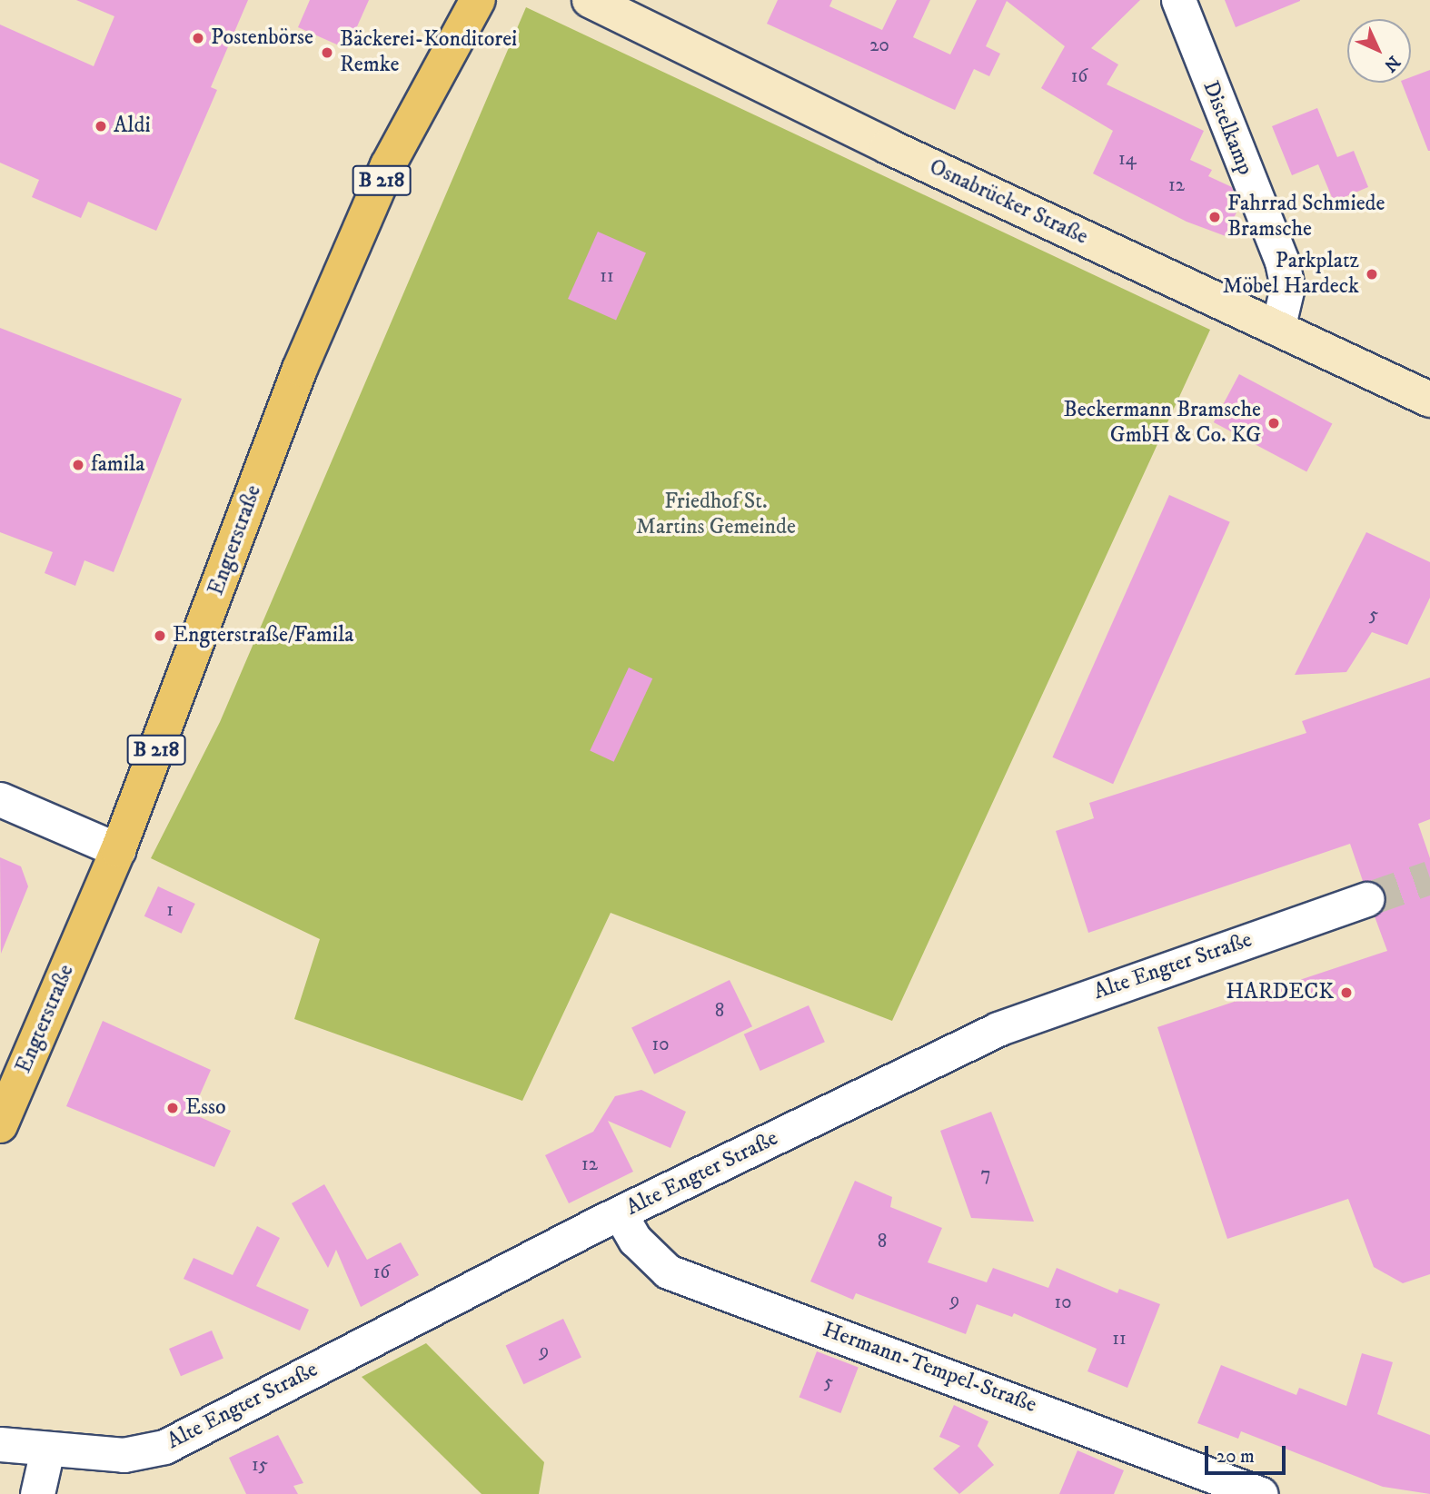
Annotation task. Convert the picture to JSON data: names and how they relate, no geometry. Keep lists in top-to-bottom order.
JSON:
{
  "streets": {
    "main road": ["B 218", "Osnabrücker Straße", "Engterstraße"],
    "street": ["Distelkamp", "Alte Engter Straße", "Hermann-Tempel-Straße"]
  },
  "crossings": [
    ["Distelkamp", "Osnabrücker Straße"],
    ["Alte Engter Straße", "Hermann-Tempel-Straße"]
  ],
  "parks": ["Friedhof St. Martins Gemeinde"],
  "places": [
    "Postenbörse",
    "Bäckerei-Konditorei Remke",
    "Aldi",
    "Fahrrad Schmiede Bramsche",
    "Parkplatz Möbel Hardeck",
    "Beckermann Bramsche GmbH & Co. KG",
    "famila",
    "Engterstraße/Famila",
    "HARDECK",
    "Esso"
  ],
  "house_numbers": [
    "20",
    "16",
    "14",
    "12",
    "11",
    "5",
    "1",
    "8",
    "10",
    "12",
    "7",
    "8",
    "16",
    "9",
    "10",
    "11",
    "9",
    "5",
    "15"
  ],
  "scale_bar": "20 m",
  "north": "bottom right"
}
